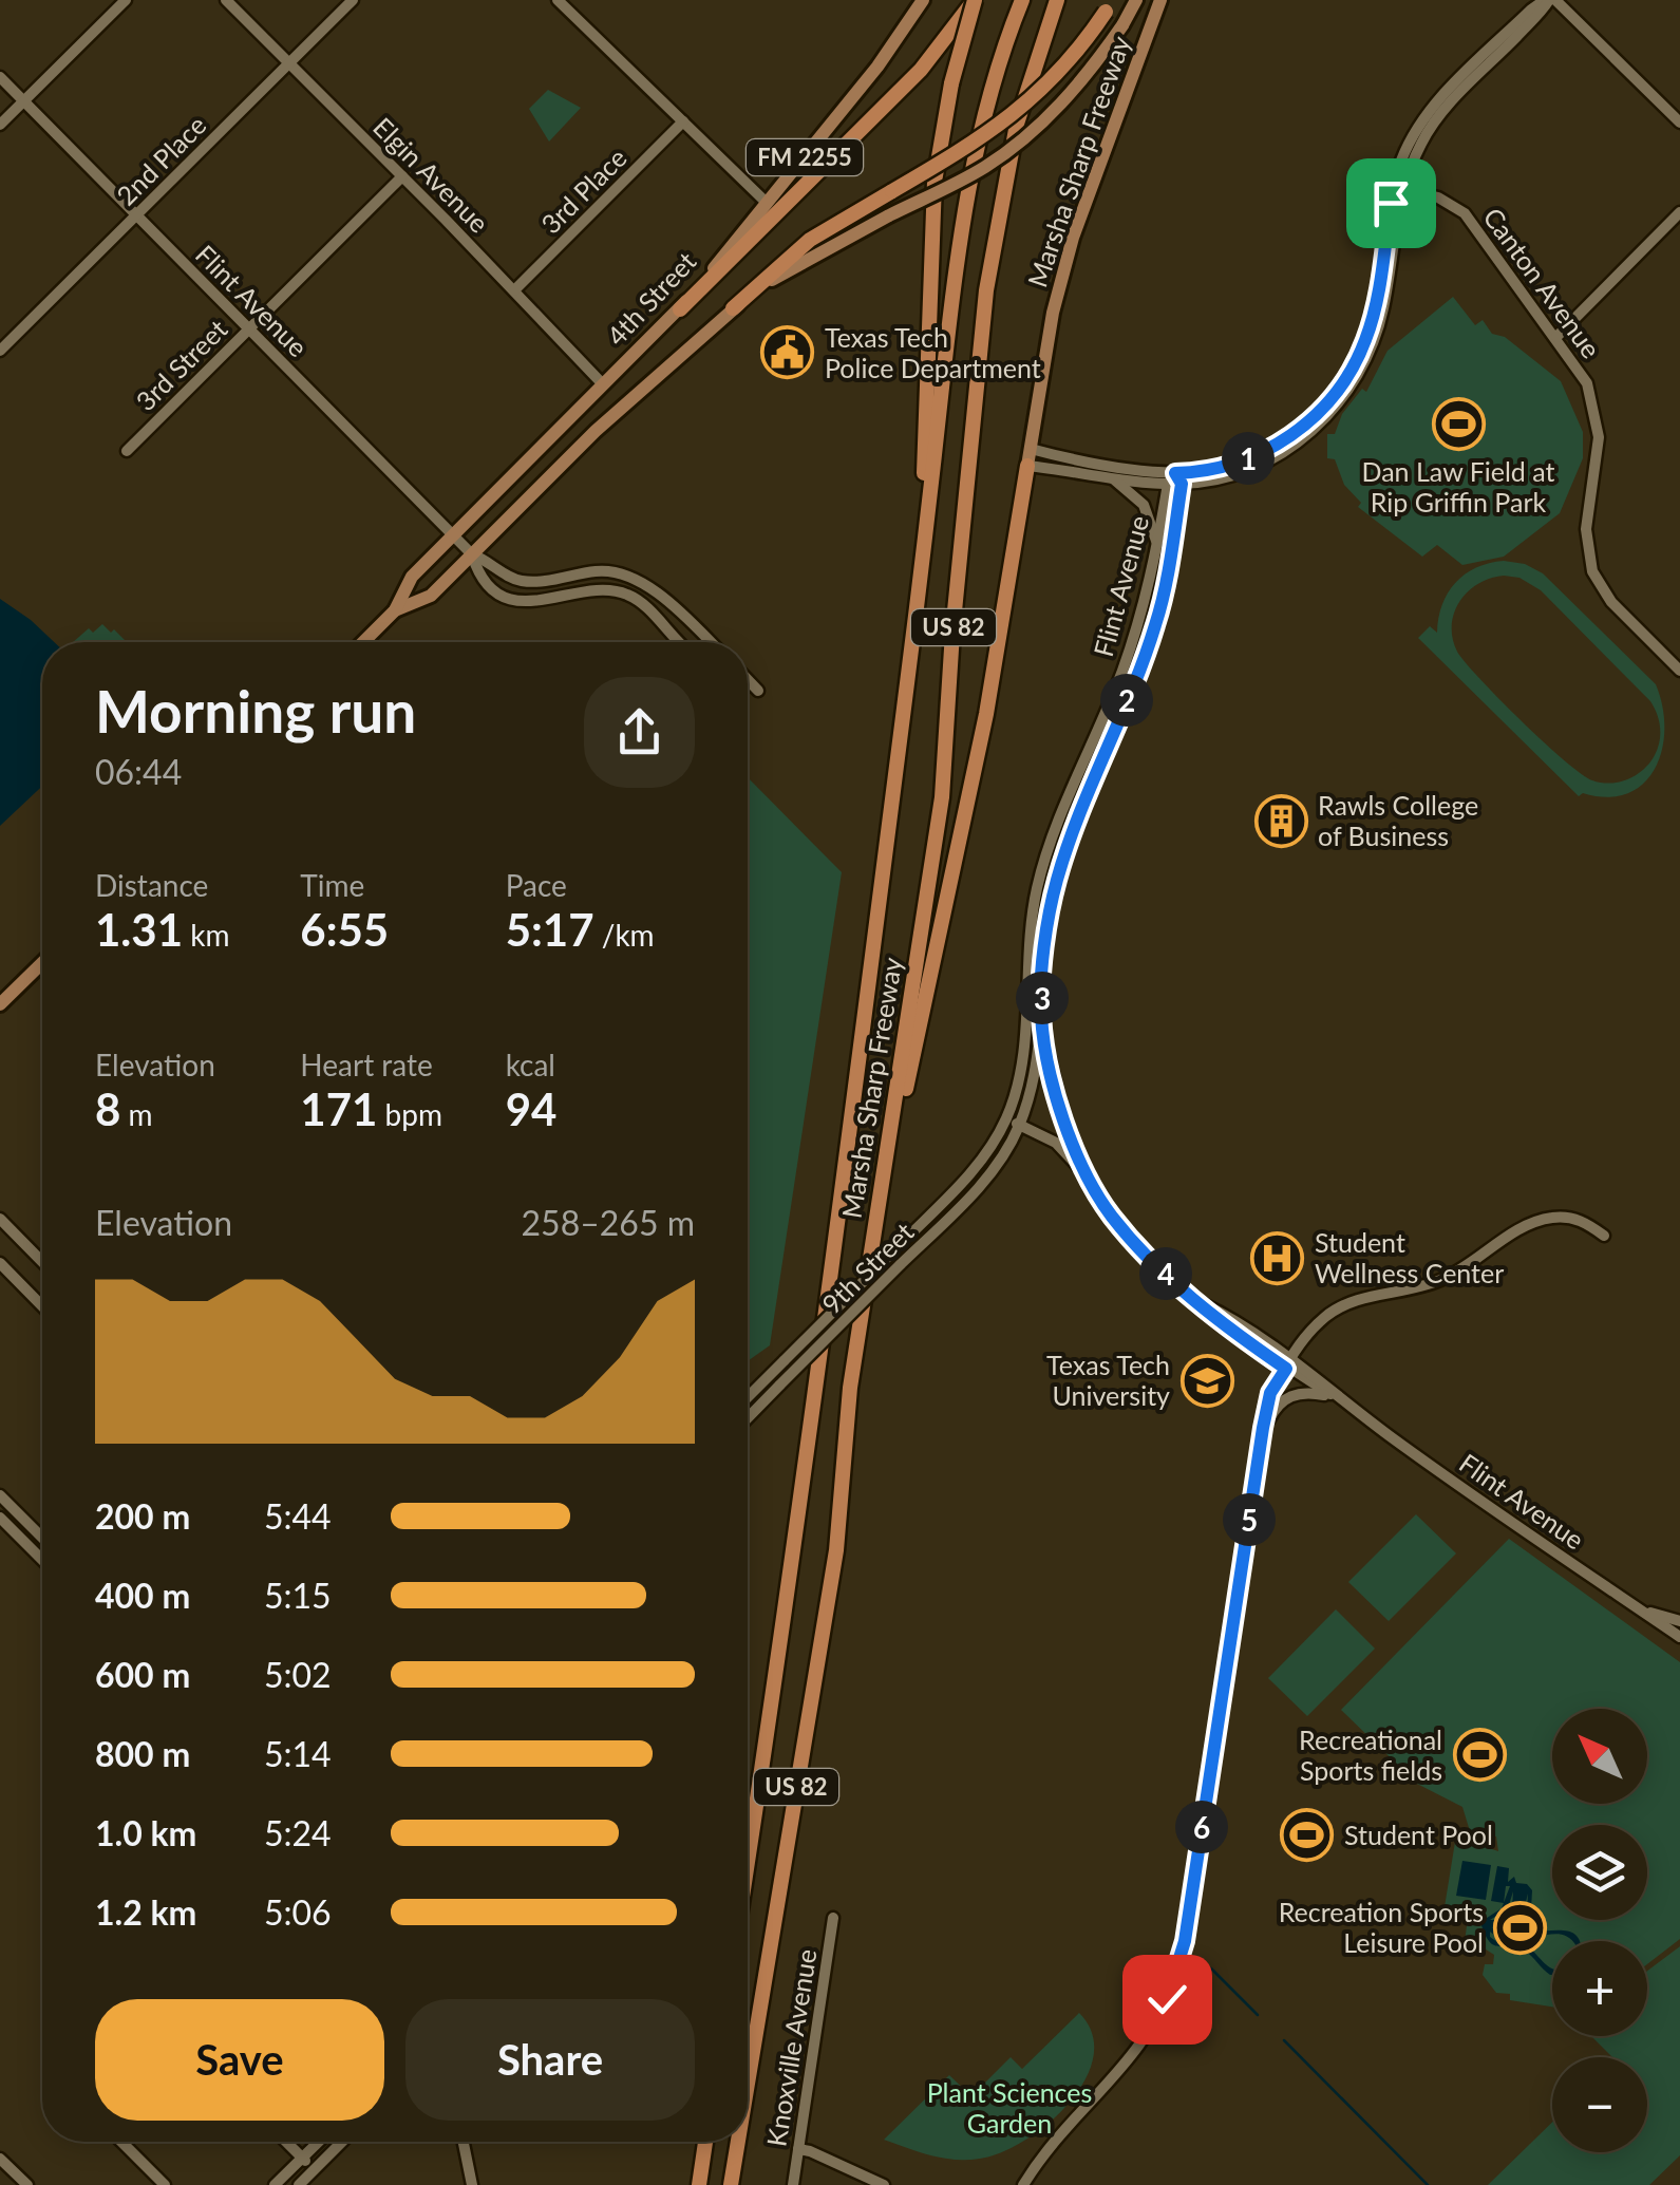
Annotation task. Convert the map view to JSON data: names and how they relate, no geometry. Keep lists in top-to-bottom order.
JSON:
{
  "streets": {
    "highway": ["Marsha Sharp Freeway", "US 82"],
    "main road": ["FM 2255", "4th Street"],
    "street": [
      "2nd Place",
      "Elgin Avenue",
      "3rd Place",
      "Canton Avenue",
      "Flint Avenue",
      "3rd Street",
      "9th Street",
      "Knoxville Avenue"
    ]
  },
  "crossings": [
    ["FM 2255", "4th Street"],
    ["2nd Place", "Elgin Avenue"],
    ["2nd Place", "Flint Avenue"],
    ["Elgin Avenue", "3rd Place"],
    ["Elgin Avenue", "4th Street"],
    ["Elgin Avenue", "3rd Street"],
    ["4th Street", "Flint Avenue"],
    ["Flint Avenue", "3rd Street"],
    ["Flint Avenue", "9th Street"]
  ],
  "parks": ["Plant Sciences Garden"],
  "places": {
    "public building": ["Texas Tech Police Department"],
    "sports": [
      "Dan Law Field at Rip Griffin Park",
      "Recreational Sports fields",
      "Student Pool",
      "Recreation Sports Leisure Pool"
    ],
    "building": ["Rawls College of Business"],
    "hospital": ["Student Wellness Center"],
    "school or university": ["Texas Tech University"]
  },
  "north": "top left",
  "page": {
    "pins": [
      "1",
      "2",
      "3",
      "4",
      "5",
      "6"
    ],
    "heading": ["Morning run", "06:44"],
    "stats": [
      ["Distance", "1.31 km"],
      ["Time", "6:55"],
      ["Pace", "5:17 /km"],
      ["Elevation", "8 m"],
      ["Heart rate", "171 bpm"],
      ["kcal", "94"]
    ],
    "chart": ["Elevation", "258–265 m"],
    "list": [
      {
        "name": "200 m",
        "note": "5:44"
      },
      {
        "name": "400 m",
        "note": "5:15"
      },
      {
        "name": "600 m",
        "note": "5:02"
      },
      {
        "name": "800 m",
        "note": "5:14"
      },
      {
        "name": "1.0 km",
        "note": "5:24"
      },
      {
        "name": "1.2 km",
        "note": "5:06"
      }
    ],
    "map_buttons": ["+", "−"],
    "buttons": ["Save", "Share"]
  }
}
